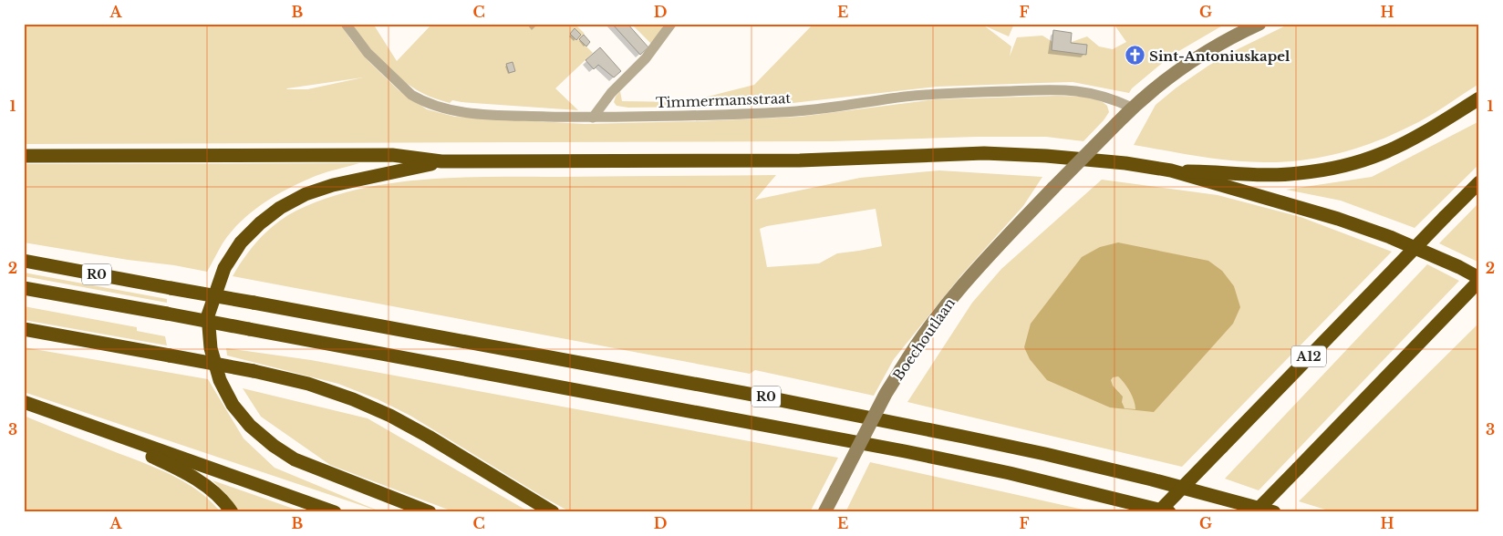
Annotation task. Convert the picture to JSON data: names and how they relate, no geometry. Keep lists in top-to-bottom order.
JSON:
{
  "streets": {
    "highway": ["R0", "A12"],
    "main road": ["Boechoutlaan"],
    "street": ["Timmermansstraat"]
  },
  "crossings": [
    ["Timmermansstraat", "Boechoutlaan"]
  ],
  "places": {
    "church": ["Sint-Antoniuskapel"]
  },
  "grid": {
    "columns": [
      "A",
      "B",
      "C",
      "D",
      "E",
      "F",
      "G",
      "H"
    ],
    "rows": ["1", "2", "3"]
  }
}
